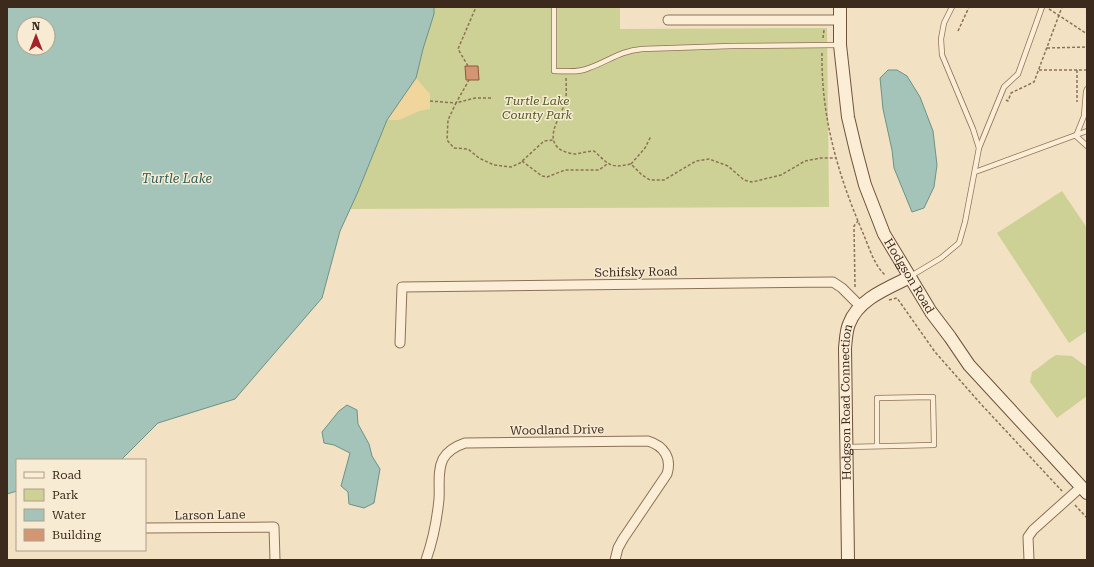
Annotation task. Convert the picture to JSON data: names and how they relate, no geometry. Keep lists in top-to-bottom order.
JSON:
{
  "streets": {
    "main road": ["Hodgson Road", "Hodgson Road Connection"],
    "street": ["Schifsky Road", "Woodland Drive", "Larson Lane"]
  },
  "crossings": [
    ["Schifsky Road", "Hodgson Road Connection"],
    ["Hodgson Road", "Hodgson Road Connection"]
  ],
  "water": ["Turtle Lake"],
  "parks": ["Turtle Lake County Park"],
  "legend": [
    "Road",
    "Park",
    "Water",
    "Building"
  ],
  "north": "top"
}
